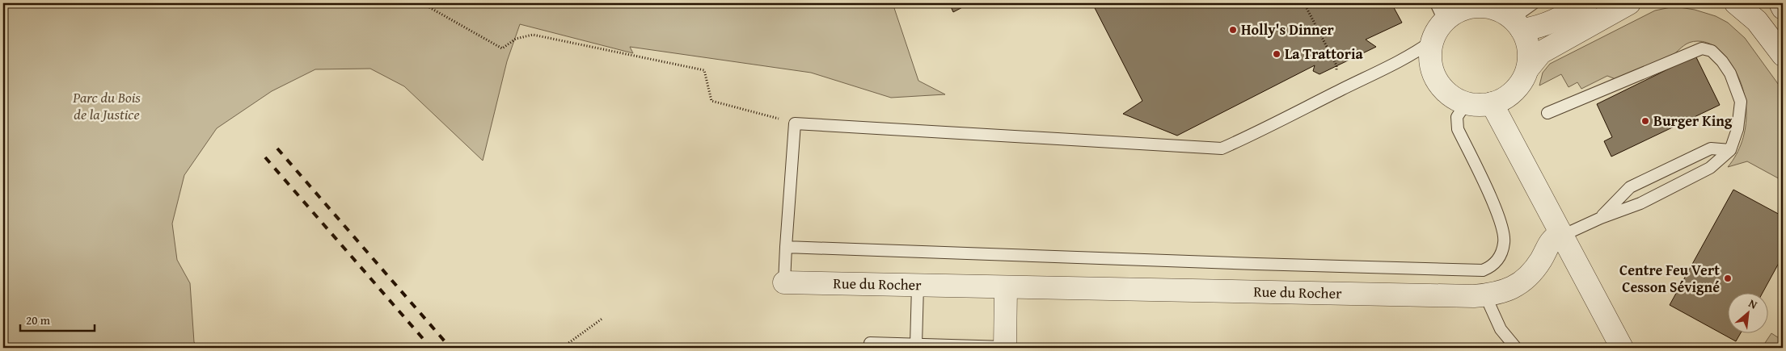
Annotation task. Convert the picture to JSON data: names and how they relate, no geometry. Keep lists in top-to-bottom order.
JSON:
{
  "streets": {
    "street": ["Rue du Rocher"]
  },
  "parks": ["Parc du Bois de la Justice"],
  "places": [
    "Holly's Dinner",
    "La Trattoria",
    "Burger King",
    "Centre Feu Vert Cesson Sévigné"
  ],
  "scale_bar": "20 m",
  "north": "top right"
}
